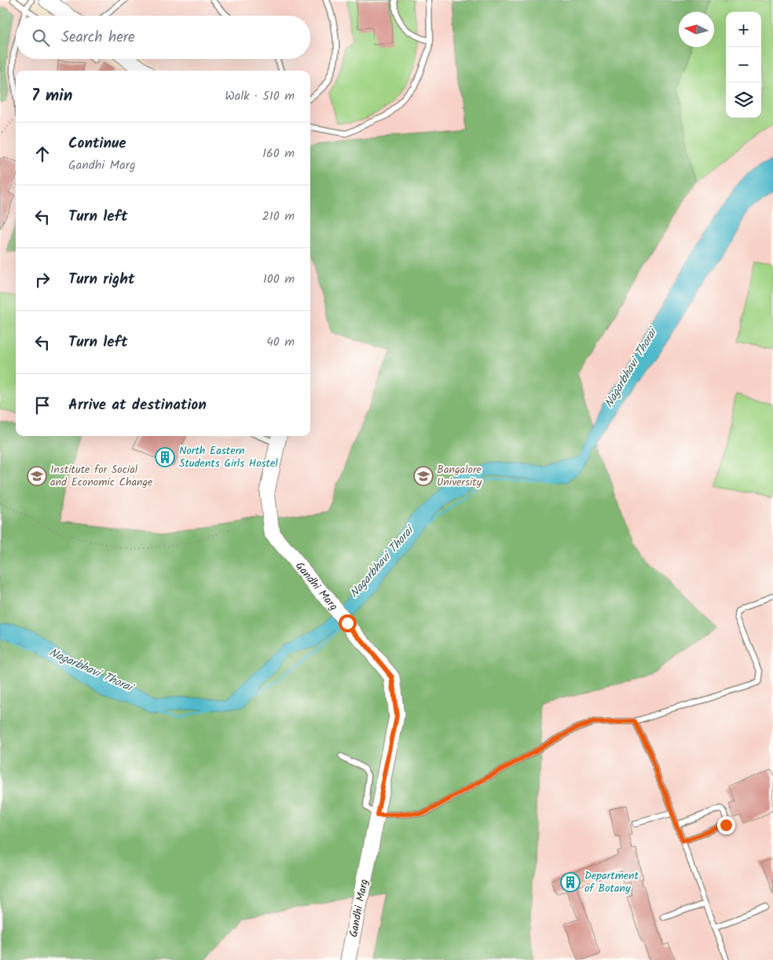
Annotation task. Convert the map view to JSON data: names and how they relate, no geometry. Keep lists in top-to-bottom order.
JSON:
{
  "streets": {
    "main road": ["Gandhi Marg"]
  },
  "water": ["Nagarbhavi Thorai"],
  "places": {
    "building": ["North Eastern Students Girls Hostel", "Department of Botany"],
    "school or university": ["Institute for Social and Economic Change", "Bangalore University"]
  },
  "north": "left",
  "page": {
    "map_buttons": ["+", "−"],
    "search": "Search here",
    "heading": ["7 min", "Walk · 510 m"],
    "list": [
      ["Continue", "Gandhi Marg", "160 m"],
      ["Turn left", "210 m"],
      ["Turn right", "100 m"],
      ["Turn left", "40 m"],
      "Arrive at destination"
    ]
  }
}
